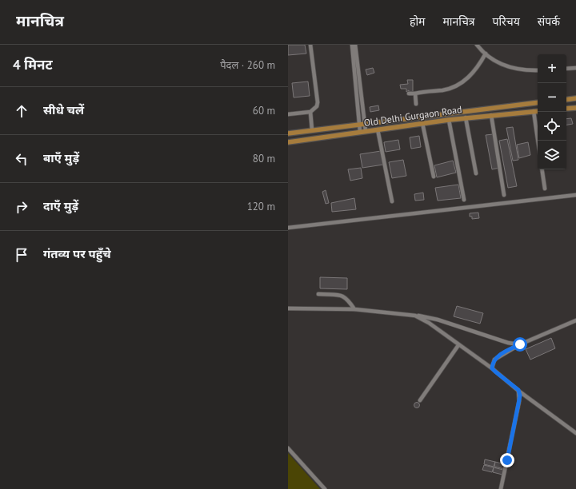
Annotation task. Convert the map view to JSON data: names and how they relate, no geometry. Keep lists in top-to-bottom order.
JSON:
{
  "streets": {
    "main road": ["Old Delhi Gurgaon Road"]
  },
  "page": {
    "header": "मानचित्र",
    "nav": [
      "होम",
      "मानचित्र",
      "परिचय",
      "संपर्क"
    ],
    "heading": ["4 मिनट", "पैदल · 260 m"],
    "map_buttons": ["+", "−"],
    "list": [
      ["सीधे चलें", "60 m"],
      ["बाएँ मुड़ें", "80 m"],
      ["दाएँ मुड़ें", "120 m"],
      "गंतव्य पर पहुँचे"
    ]
  }
}
